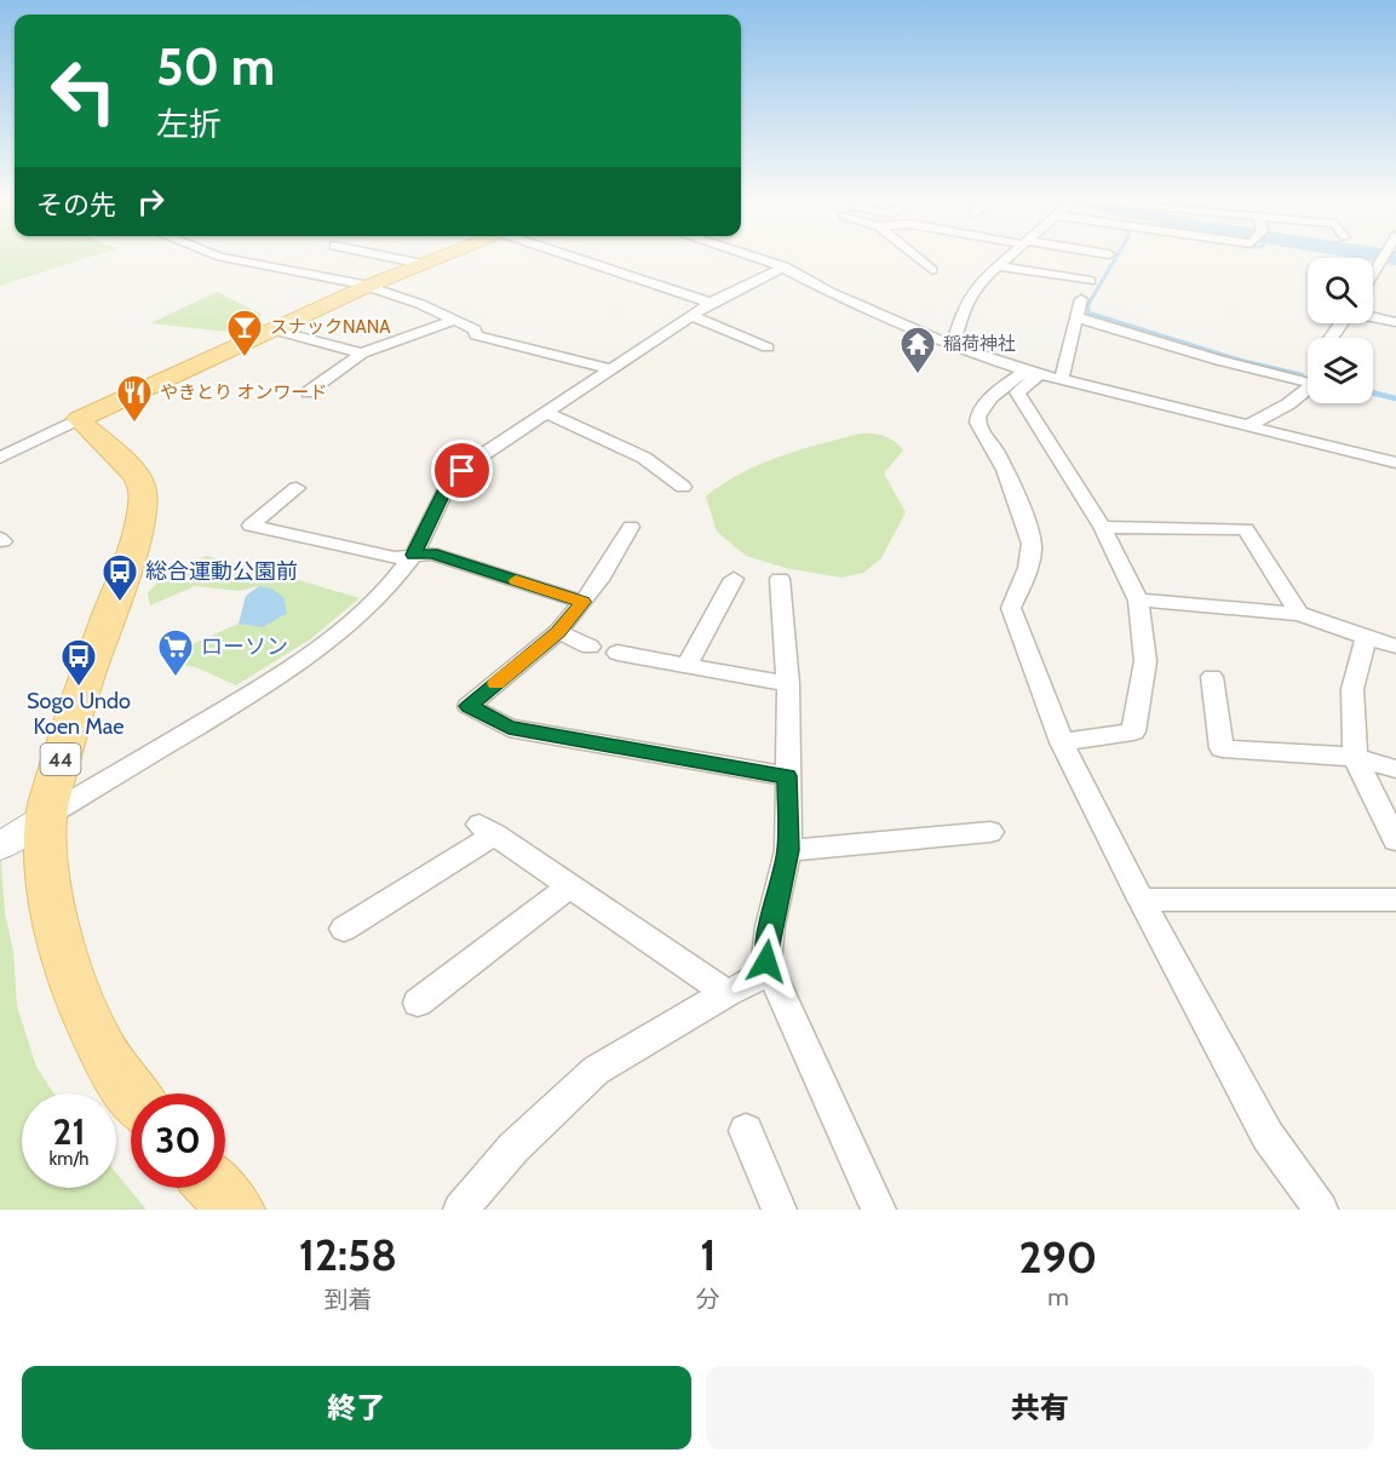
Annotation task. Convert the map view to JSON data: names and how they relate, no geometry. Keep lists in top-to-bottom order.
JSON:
{
  "streets": {
    "main road": ["44"]
  },
  "places": {
    "bar": ["スナックNANA"],
    "temple": ["稲荷神社"],
    "restaurant": ["やきとり オンワード"],
    "bus stop": ["総合運動公園前", "Sogo Undo Koen Mae"],
    "supermarket": ["ローソン"]
  },
  "page": {
    "turn": ["50 m", "左折"],
    "then": "その先",
    "speed": "21 km/h",
    "limit": "30",
    "eta": [
      "12:58",
      "到着",
      "1",
      "分",
      "290",
      "m"
    ],
    "buttons": ["終了", "共有"]
  }
}
